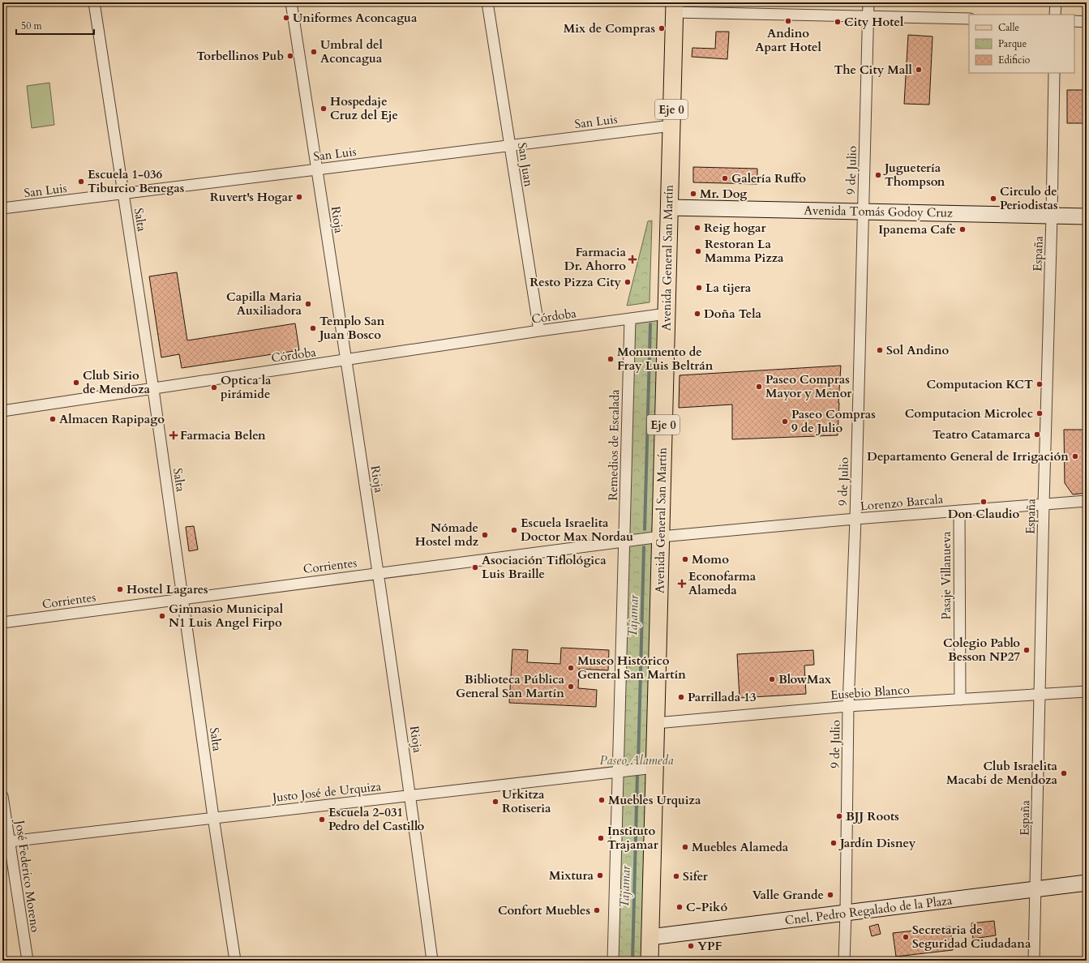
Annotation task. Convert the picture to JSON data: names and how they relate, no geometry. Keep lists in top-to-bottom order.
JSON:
{
  "streets": {
    "main road": ["Eje 0", "Avenida General San Martín"],
    "street": [
      "San Luis",
      "San Juan",
      "9 de Julio",
      "Avenida Tomás Godoy Cruz",
      "Salta",
      "Rioja",
      "España",
      "Córdoba",
      "Remedios de Escalada",
      "Lorenzo Barcala",
      "Corrientes",
      "Pasaje Villanueva",
      "Eusebio Blanco",
      "Justo José de Urquiza",
      "José Federico Moreno",
      "Cnel. Pedro Regalado de la Plaza"
    ]
  },
  "crossings": [
    ["San Luis", "San Juan"],
    ["San Luis", "Salta"],
    ["San Luis", "Rioja"],
    ["San Luis", "Avenida General San Martín"],
    ["San Juan", "Córdoba"],
    ["9 de Julio", "Avenida Tomás Godoy Cruz"],
    ["9 de Julio", "Lorenzo Barcala"],
    ["9 de Julio", "Eusebio Blanco"],
    ["9 de Julio", "Cnel. Pedro Regalado de la Plaza"],
    ["Avenida Tomás Godoy Cruz", "España"],
    ["Avenida Tomás Godoy Cruz", "Avenida General San Martín"],
    ["Salta", "Córdoba"],
    ["Salta", "Corrientes"],
    ["Salta", "Justo José de Urquiza"],
    ["Rioja", "Córdoba"],
    ["Rioja", "Corrientes"],
    ["Rioja", "Justo José de Urquiza"],
    ["España", "Lorenzo Barcala"],
    ["España", "Eusebio Blanco"],
    ["España", "Cnel. Pedro Regalado de la Plaza"],
    ["Avenida General San Martín", "Córdoba"],
    ["Avenida General San Martín", "Lorenzo Barcala"],
    ["Avenida General San Martín", "Corrientes"],
    ["Avenida General San Martín", "Eusebio Blanco"],
    ["Avenida General San Martín", "Justo José de Urquiza"],
    ["Avenida General San Martín", "Cnel. Pedro Regalado de la Plaza"],
    ["Córdoba", "Remedios de Escalada"],
    ["Remedios de Escalada", "Corrientes"],
    ["Remedios de Escalada", "Justo José de Urquiza"],
    ["Lorenzo Barcala", "Corrientes"],
    ["Lorenzo Barcala", "Pasaje Villanueva"],
    ["Pasaje Villanueva", "Eusebio Blanco"],
    ["Justo José de Urquiza", "José Federico Moreno"]
  ],
  "water": ["Tajamar"],
  "parks": ["Paseo Alameda"],
  "places": {
    "other": [
      "Uniformes Aconcagua",
      "Andino Apart Hotel",
      "City Hotel",
      "Mix de Compras",
      "Umbral del Aconcagua",
      "Torbellinos Pub",
      "The City Mall",
      "Hospedaje Cruz del Eje",
      "Juguetería Thompson",
      "Galería Ruffo",
      "Escuela 1-036 Tiburcio Benegas",
      "Mr. Dog",
      "Ruvert's Hogar",
      "Circulo de Periodistas",
      "Reig hogar",
      "Ipanema Cafe",
      "Restoran La Mamma Pizza",
      "Resto Pizza City",
      "La tijera",
      "Capilla Maria Auxiliadora",
      "Doña Tela",
      "Templo San Juan Bosco",
      "Sol Andino",
      "Monumento de Fray Luis Beltrán",
      "Club Sirio de Mendoza",
      "Computacion KCT",
      "Paseo Compras Mayor y Menor",
      "Optica la pirámide",
      "Computacion Microlec",
      "Almacen Rapipago",
      "Paseo Compras 9 de Julio",
      "Teatro Catamarca",
      "Departamento General de Irrigación",
      "Don Claudio",
      "Escuela Israelita Doctor Max Nordau",
      "Nómade Hostel mdz",
      "Momo",
      "Asociación Tiflológica Luis Braille",
      "Hostel Lagares",
      "Gimnasio Municipal N1 Luis Angel Firpo",
      "Colegio Pablo Besson NP27",
      "Museo Histórico General San Martín",
      "BlowMax",
      "Biblioteca Pública General San Martín",
      "Parrillada 13",
      "Club Israelita Macabí de Mendoza",
      "Muebles Urquiza",
      "Urkitza Rotiseria",
      "BJJ Roots",
      "Escuela 2-031 Pedro del Castillo",
      "Instituto Trajamar",
      "Jardín Disney",
      "Muebles Alameda",
      "Mixtura",
      "Sifer",
      "Valle Grande",
      "C-Pikó",
      "Confort Muebles",
      "Secretaria de Seguridad Ciudadana",
      "YPF"
    ],
    "health": ["Farmacia Dr. Ahorro", "Farmacia Belen", "Econofarma Alameda"]
  },
  "legend": ["Calle", "Parque", "Edificio"],
  "scale_bar": "50 m"
}
